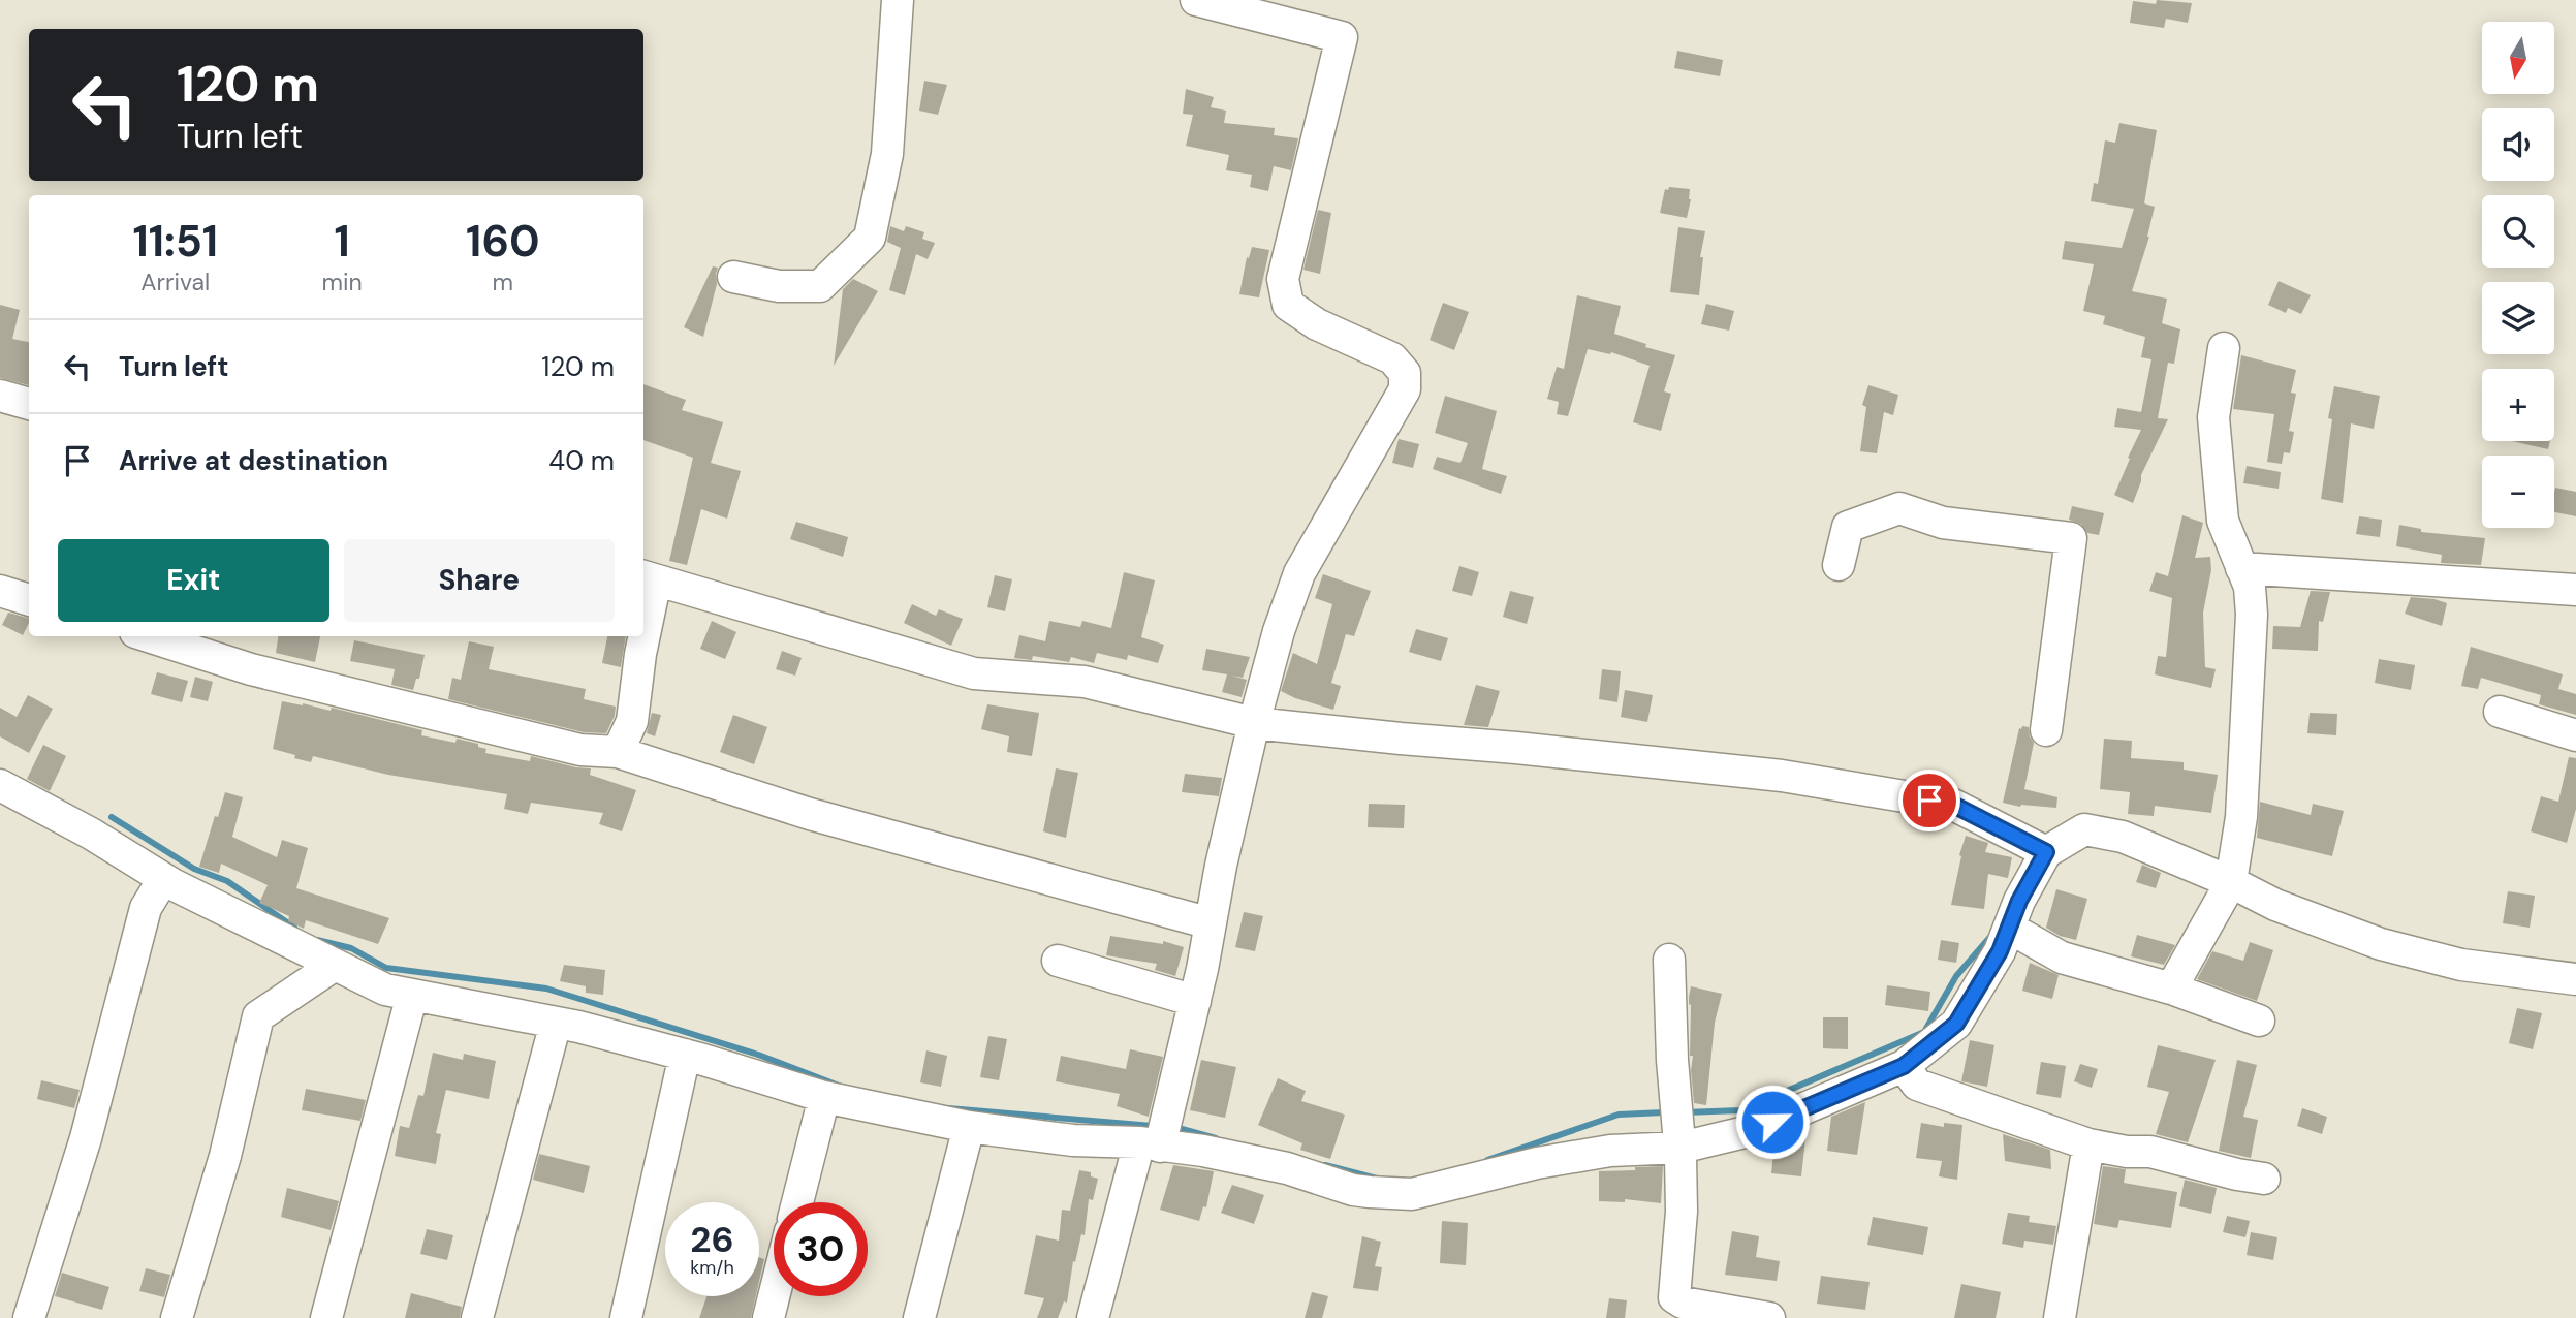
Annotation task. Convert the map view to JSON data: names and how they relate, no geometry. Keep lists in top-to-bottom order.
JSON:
{
  "north": "bottom",
  "page": {
    "map_buttons": ["+", "−"],
    "turn": ["120 m", "Turn left"],
    "eta": [
      "11:51",
      "Arrival",
      "1",
      "min",
      "160",
      "m"
    ],
    "list": [
      {
        "name": "Turn left",
        "value": "120 m"
      },
      {
        "name": "Arrive at destination",
        "value": "40 m"
      }
    ],
    "buttons": ["Exit", "Share"],
    "speed": "26 km/h",
    "limit": "30"
  }
}
